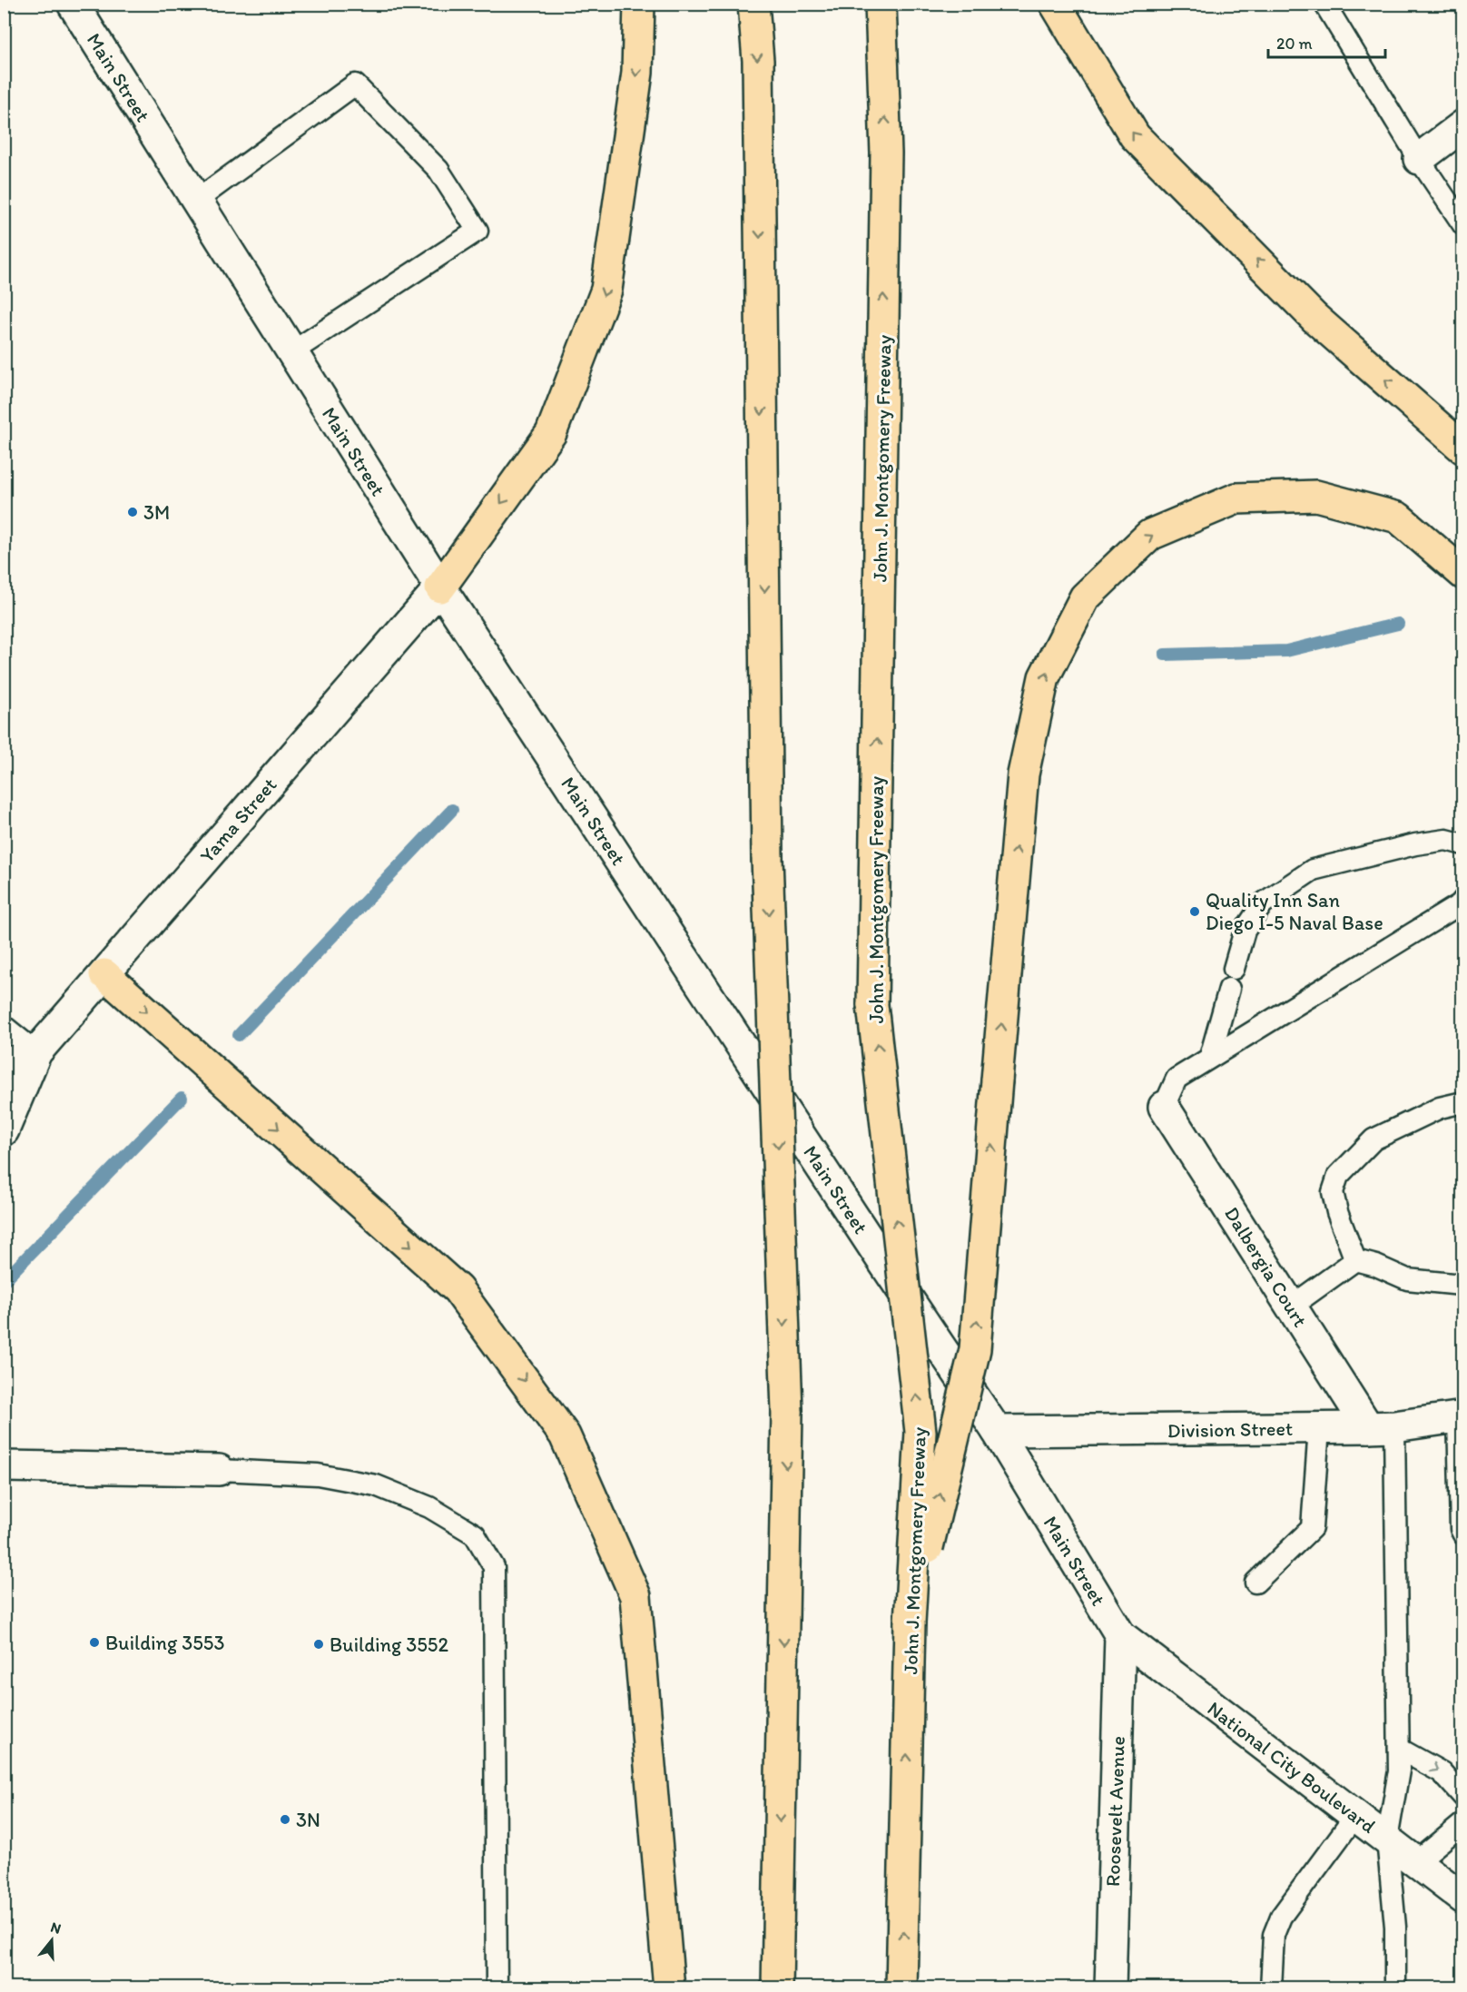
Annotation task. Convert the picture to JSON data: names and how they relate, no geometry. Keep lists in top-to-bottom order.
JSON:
{
  "streets": {
    "highway": ["John J. Montgomery Freeway"],
    "main road": [
      "Main Street",
      "Yama Street",
      "Dalbergia Court",
      "Division Street",
      "National City Boulevard",
      "Roosevelt Avenue"
    ]
  },
  "crossings": [
    ["Main Street", "Yama Street"],
    ["Main Street", "Division Street"],
    ["Main Street", "National City Boulevard"],
    ["Main Street", "Roosevelt Avenue"],
    ["Dalbergia Court", "Division Street"],
    ["National City Boulevard", "Roosevelt Avenue"]
  ],
  "places": [
    "3M",
    "Quality Inn San Diego I-5 Naval Base",
    "Building 3553",
    "Building 3552",
    "3N"
  ],
  "scale_bar": "20 m",
  "north": "top"
}
